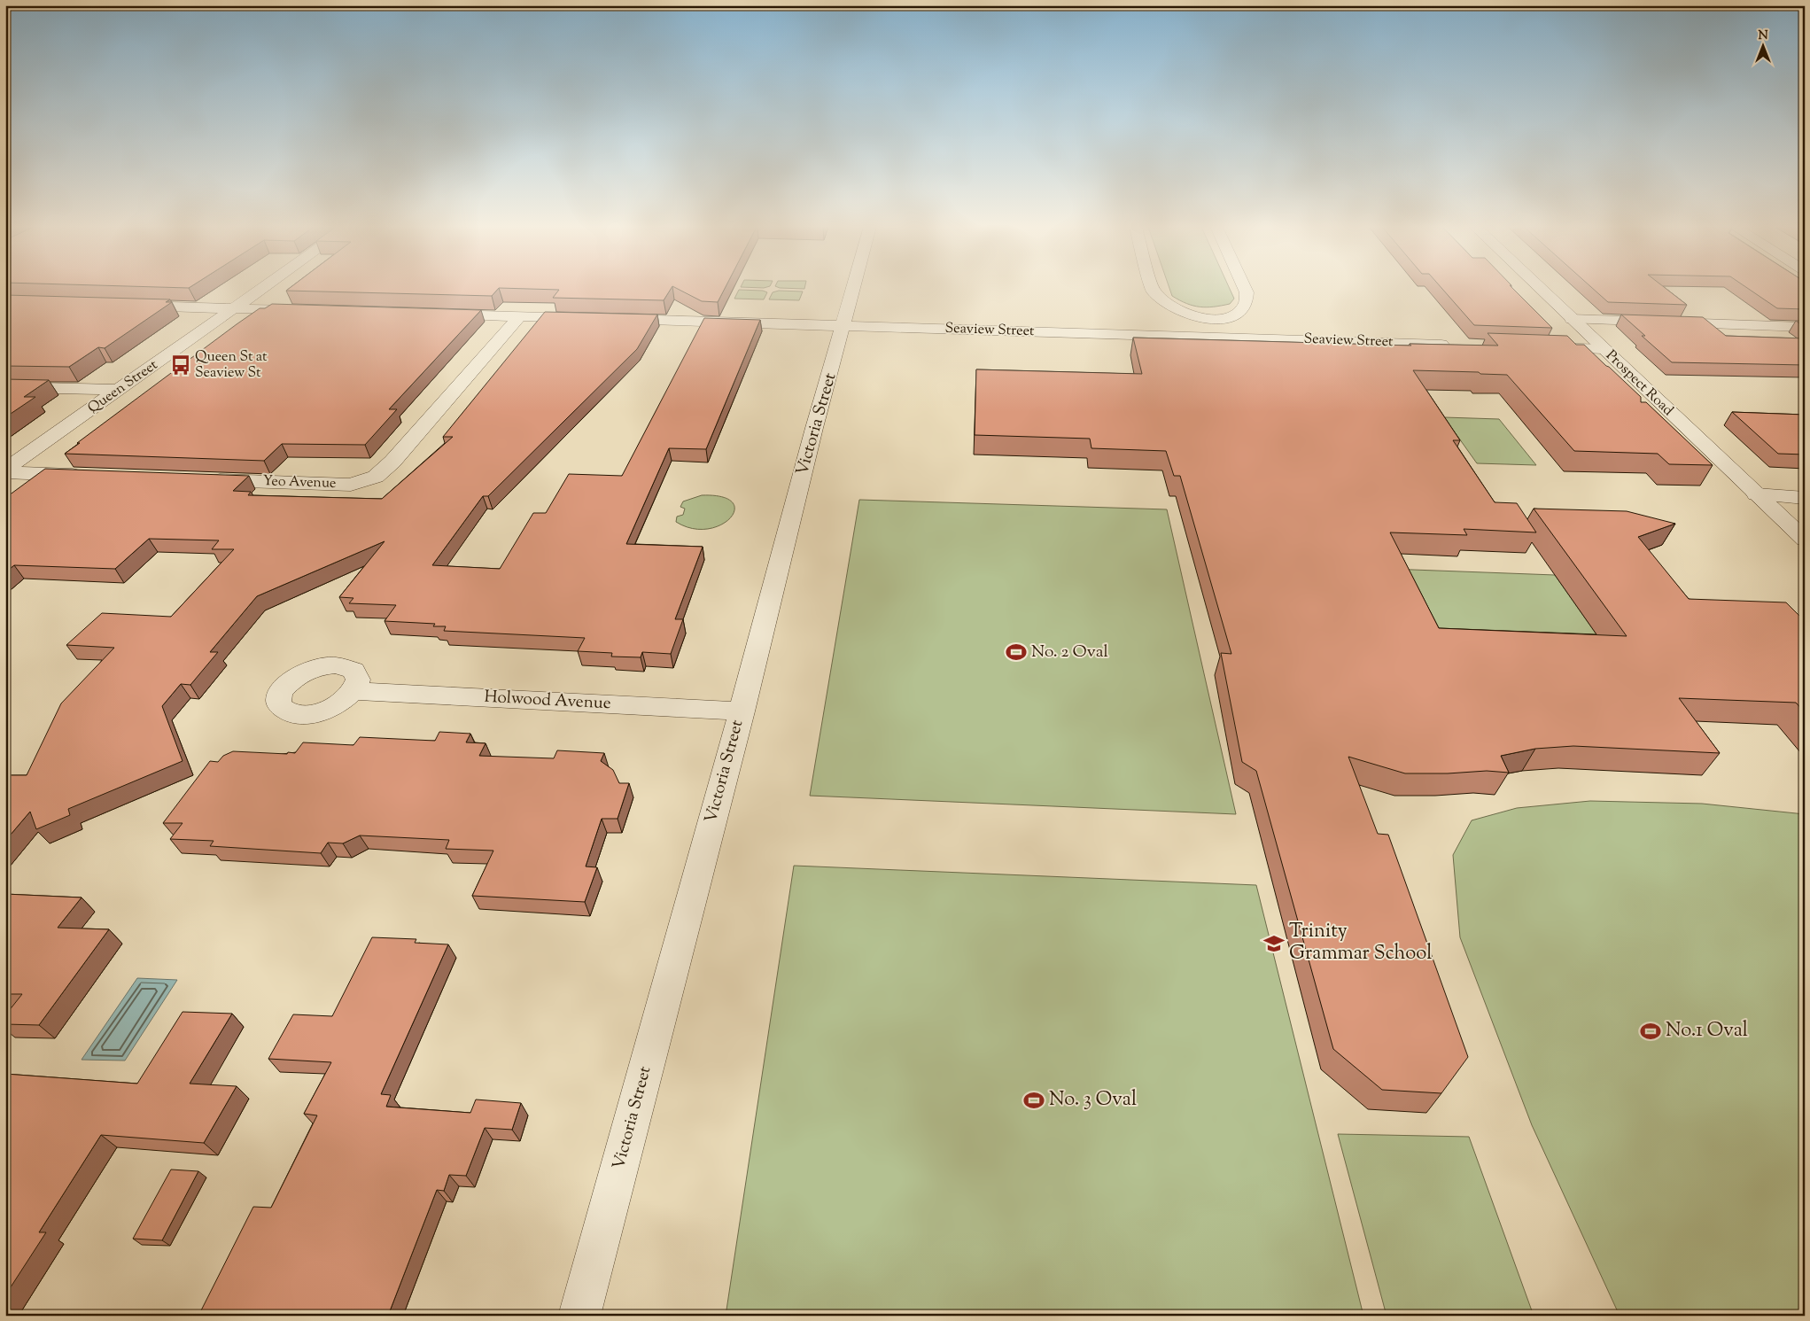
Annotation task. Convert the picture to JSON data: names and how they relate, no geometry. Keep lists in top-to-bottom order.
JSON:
{
  "streets": {
    "street": [
      "Seaview Street",
      "Prospect Road",
      "Queen Street",
      "Victoria Street",
      "Yeo Avenue",
      "Holwood Avenue"
    ]
  },
  "crossings": [
    ["Seaview Street", "Victoria Street"],
    ["Victoria Street", "Holwood Avenue"]
  ],
  "places": {
    "bus stop": ["Queen St at Seaview St"],
    "sports": ["No. 2 Oval", "No.1 Oval", "No. 3 Oval"],
    "school or university": ["Trinity Grammar School"]
  },
  "north": "top"
}
